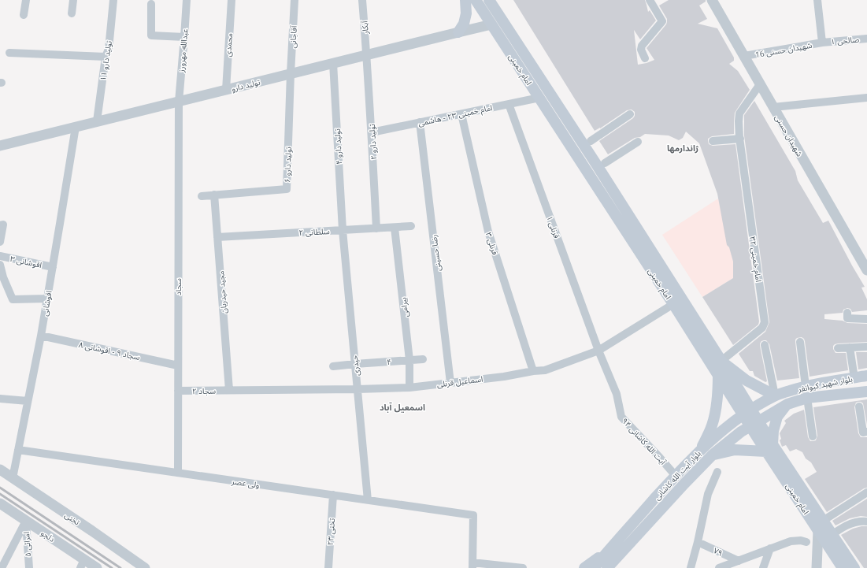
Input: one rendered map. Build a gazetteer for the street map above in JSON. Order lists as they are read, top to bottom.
{
  "streets": {
    "main road": ["امام خمینی", "بلوار شهید کیوانفر", "بلوار آیت الله کاشانی"],
    "street": [
      "آبکار",
      "آقاجانی",
      "صالحی ۱",
      "محمدی",
      "شهیدان حسنی 16",
      "عبدالله مهرورز",
      "تولید دارو ۱۱",
      "تولید دارو",
      "امام خمینی ۲۳ - هاشمی",
      "شهیدان حسنی",
      "تولید دارو ۲",
      "تولید دارو ۴",
      "تولید دارو ۶",
      "قرنلی ۱",
      "۲ سلطانی",
      "قرنلی ۳",
      "رضا حسینی",
      "امام خمینی ۳۲",
      "اقوشانی ۳",
      "سجاد",
      "مجید حیدریان",
      "اقوشانی",
      "بیرامی",
      "سجاد ۹ - اقوشانی ۸",
      "۴",
      "حیدری",
      "اسماعیل قرنلی",
      "سجاد ۲",
      "آیت الله کاشانی ۹۴",
      "ولی عصر",
      "تختی",
      "تختی ۲۳",
      "دلجو",
      "امرائی ۵",
      "۷۹"
    ]
  },
  "crossings": [
    ["آبکار", "تولید دارو"],
    ["آبکار", "تولید دارو ۲"],
    ["آقاجانی", "تولید دارو"],
    ["آقاجانی", "تولید دارو ۶"],
    ["صالحی ۱", "شهیدان حسنی 16"],
    ["محمدی", "تولید دارو"],
    ["شهیدان حسنی 16", "شهیدان حسنی"],
    ["عبدالله مهرورز", "تولید دارو"],
    ["عبدالله مهرورز", "سجاد"],
    ["تولید دارو ۱۱", "تولید دارو"],
    ["امام خمینی", "تولید دارو"],
    ["امام خمینی", "امام خمینی ۲۳ - هاشمی"],
    ["امام خمینی", "امام خمینی ۳۲"],
    ["امام خمینی", "اسماعیل قرنلی"],
    ["امام خمینی", "بلوار شهید کیوانفر"],
    ["امام خمینی", "بلوار آیت الله کاشانی"],
    ["تولید دارو", "تولید دارو ۲"],
    ["تولید دارو", "تولید دارو ۴"],
    ["تولید دارو", "تولید دارو ۶"],
    ["تولید دارو", "سجاد"],
    ["تولید دارو", "اقوشانی"],
    ["امام خمینی ۲۳ - هاشمی", "تولید دارو ۲"],
    ["امام خمینی ۲۳ - هاشمی", "قرنلی ۱"],
    ["امام خمینی ۲۳ - هاشمی", "قرنلی ۳"],
    ["امام خمینی ۲۳ - هاشمی", "رضا حسینی"],
    ["تولید دارو ۲", "۲ سلطانی"],
    ["تولید دارو ۴", "۲ سلطانی"],
    ["تولید دارو ۴", "حیدری"],
    ["تولید دارو ۶", "مجید حیدریان"],
    ["قرنلی ۱", "اسماعیل قرنلی"],
    ["قرنلی ۱", "آیت الله کاشانی ۹۴"],
    ["۲ سلطانی", "مجید حیدریان"],
    ["۲ سلطانی", "بیرامی"],
    ["۲ سلطانی", "حیدری"],
    ["قرنلی ۳", "اسماعیل قرنلی"],
    ["رضا حسینی", "اسماعیل قرنلی"],
    ["اقوشانی ۳", "اقوشانی"],
    ["سجاد", "سجاد ۹ - اقوشانی ۸"],
    ["سجاد", "سجاد ۲"],
    ["سجاد", "ولی عصر"],
    ["مجید حیدریان", "اسماعیل قرنلی"],
    ["مجید حیدریان", "سجاد ۲"],
    ["اقوشانی", "سجاد ۹ - اقوشانی ۸"],
    ["اقوشانی", "ولی عصر"],
    ["اقوشانی", "تختی"],
    ["بیرامی", "۴"],
    ["بیرامی", "اسماعیل قرنلی"],
    ["۴", "حیدری"],
    ["حیدری", "اسماعیل قرنلی"],
    ["حیدری", "ولی عصر"],
    ["اسماعیل قرنلی", "سجاد ۲"],
    ["اسماعیل قرنلی", "آیت الله کاشانی ۹۴"],
    ["بلوار شهید کیوانفر", "بلوار آیت الله کاشانی"],
    ["آیت الله کاشانی ۹۴", "بلوار آیت الله کاشانی"],
    ["ولی عصر", "تختی ۲۳"],
    ["دلجو", "امرائی ۵"]
  ],
  "districts": ["ژاندارمها", "اسمعیل آباد"]
}
